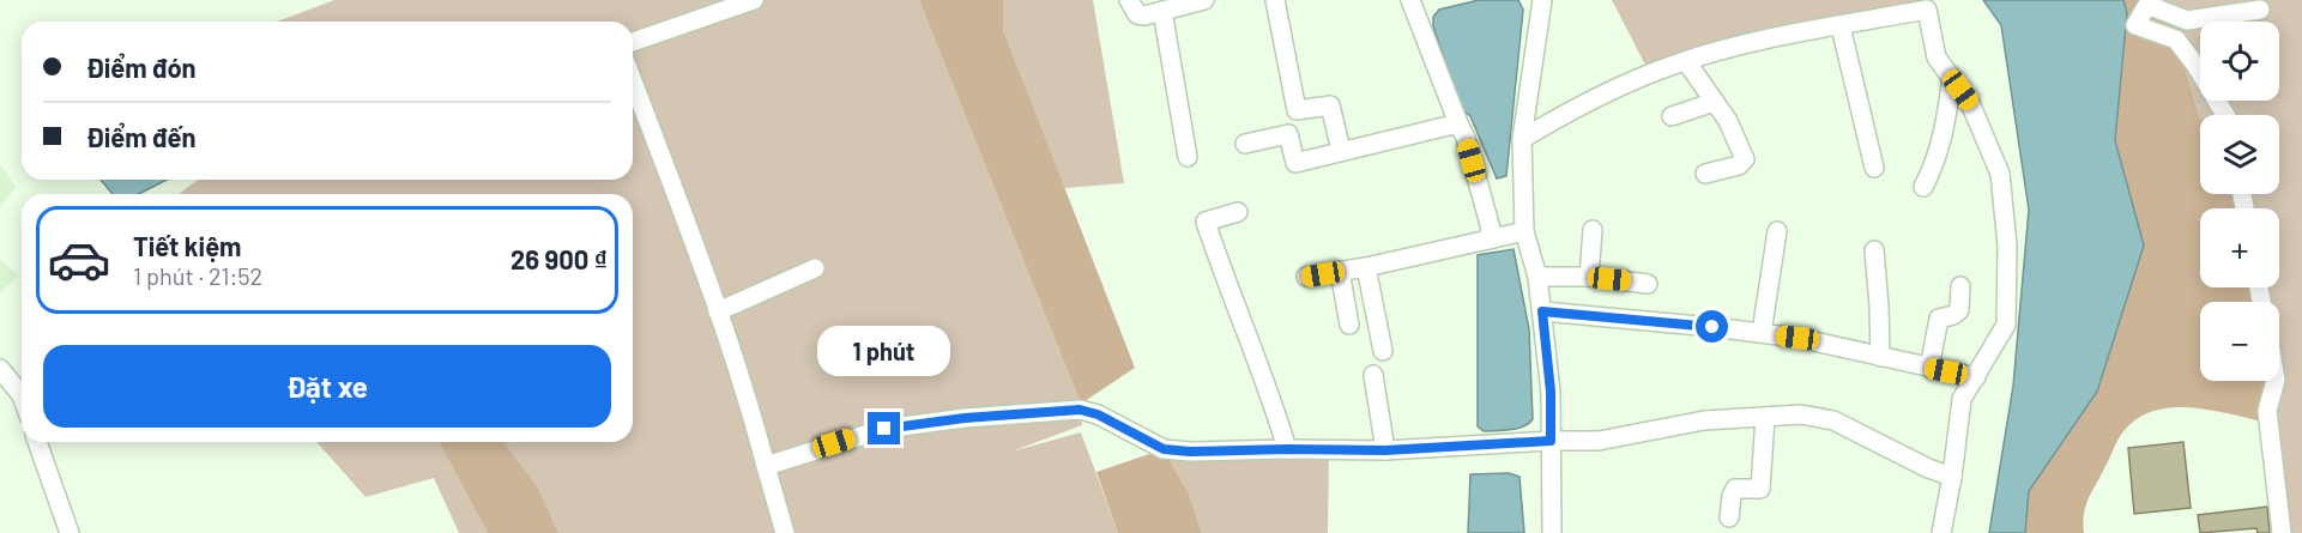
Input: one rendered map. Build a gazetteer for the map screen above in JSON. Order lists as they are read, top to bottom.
{
  "page": {
    "map_buttons": ["+", "−"],
    "banner": ["Điểm đón", "Điểm đến"],
    "list": [
      {
        "name": "Tiết kiệm",
        "note": "1 phút · 21:52",
        "value": "26 900 ₫"
      }
    ],
    "bubble": "1 phút",
    "buttons": "Đặt xe"
  }
}
